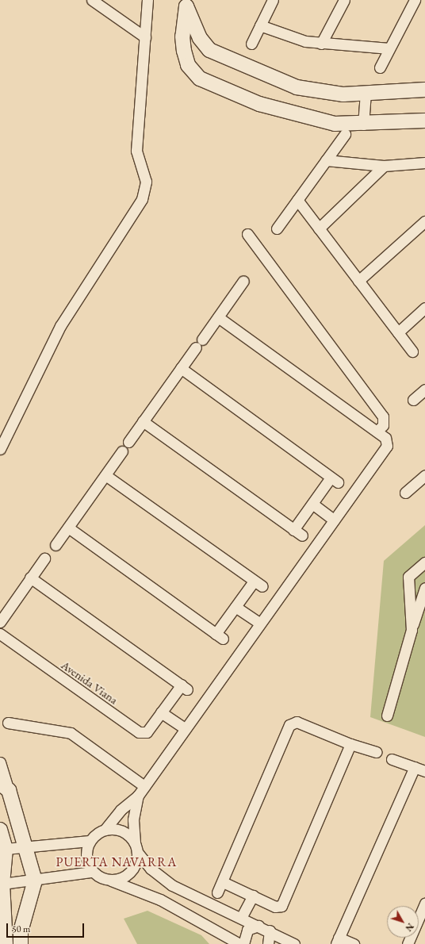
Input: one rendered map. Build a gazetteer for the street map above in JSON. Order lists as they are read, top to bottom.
{
  "streets": {
    "street": ["Avenida Viana"]
  },
  "districts": ["PUERTA NAVARRA"],
  "scale_bar": "50 m",
  "north": "bottom right"
}
